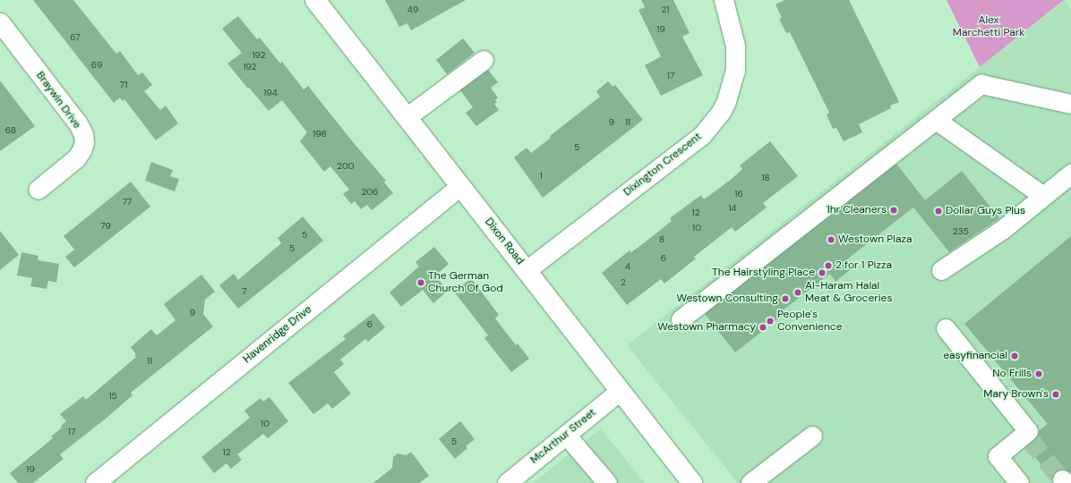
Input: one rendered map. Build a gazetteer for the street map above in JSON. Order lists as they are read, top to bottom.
{
  "streets": {
    "main road": ["Dixon Road"],
    "street": [
      "Braywin Drive",
      "Dixington Crescent",
      "Havenridge Drive",
      "McArthur Street"
    ]
  },
  "crossings": [
    ["Dixington Crescent", "Dixon Road"],
    ["Dixon Road", "Havenridge Drive"],
    ["Dixon Road", "McArthur Street"]
  ],
  "parks": ["Alex Marchetti Park"],
  "places": [
    "1hr Cleaners",
    "Dollar Guys Plus",
    "Westown Plaza",
    "2 for 1 Pizza",
    "The Hairstyling Place",
    "The German Church Of God",
    "Al-Haram Halal Meat & Groceries",
    "Westown Consulting",
    "People's Convenience",
    "Westown Pharmacy",
    "easyfinancial",
    "No Frills",
    "Mary Brown's"
  ],
  "house_numbers": [
    "49",
    "21",
    "19",
    "67",
    "192",
    "69",
    "192",
    "17",
    "71",
    "194",
    "9",
    "11",
    "68",
    "198",
    "5",
    "200",
    "1",
    "18",
    "206",
    "16",
    "77",
    "14",
    "12",
    "79",
    "10",
    "235",
    "5",
    "8",
    "5",
    "6",
    "4",
    "2",
    "7",
    "9",
    "6",
    "11",
    "15",
    "10",
    "17",
    "5",
    "12",
    "19"
  ]
}
